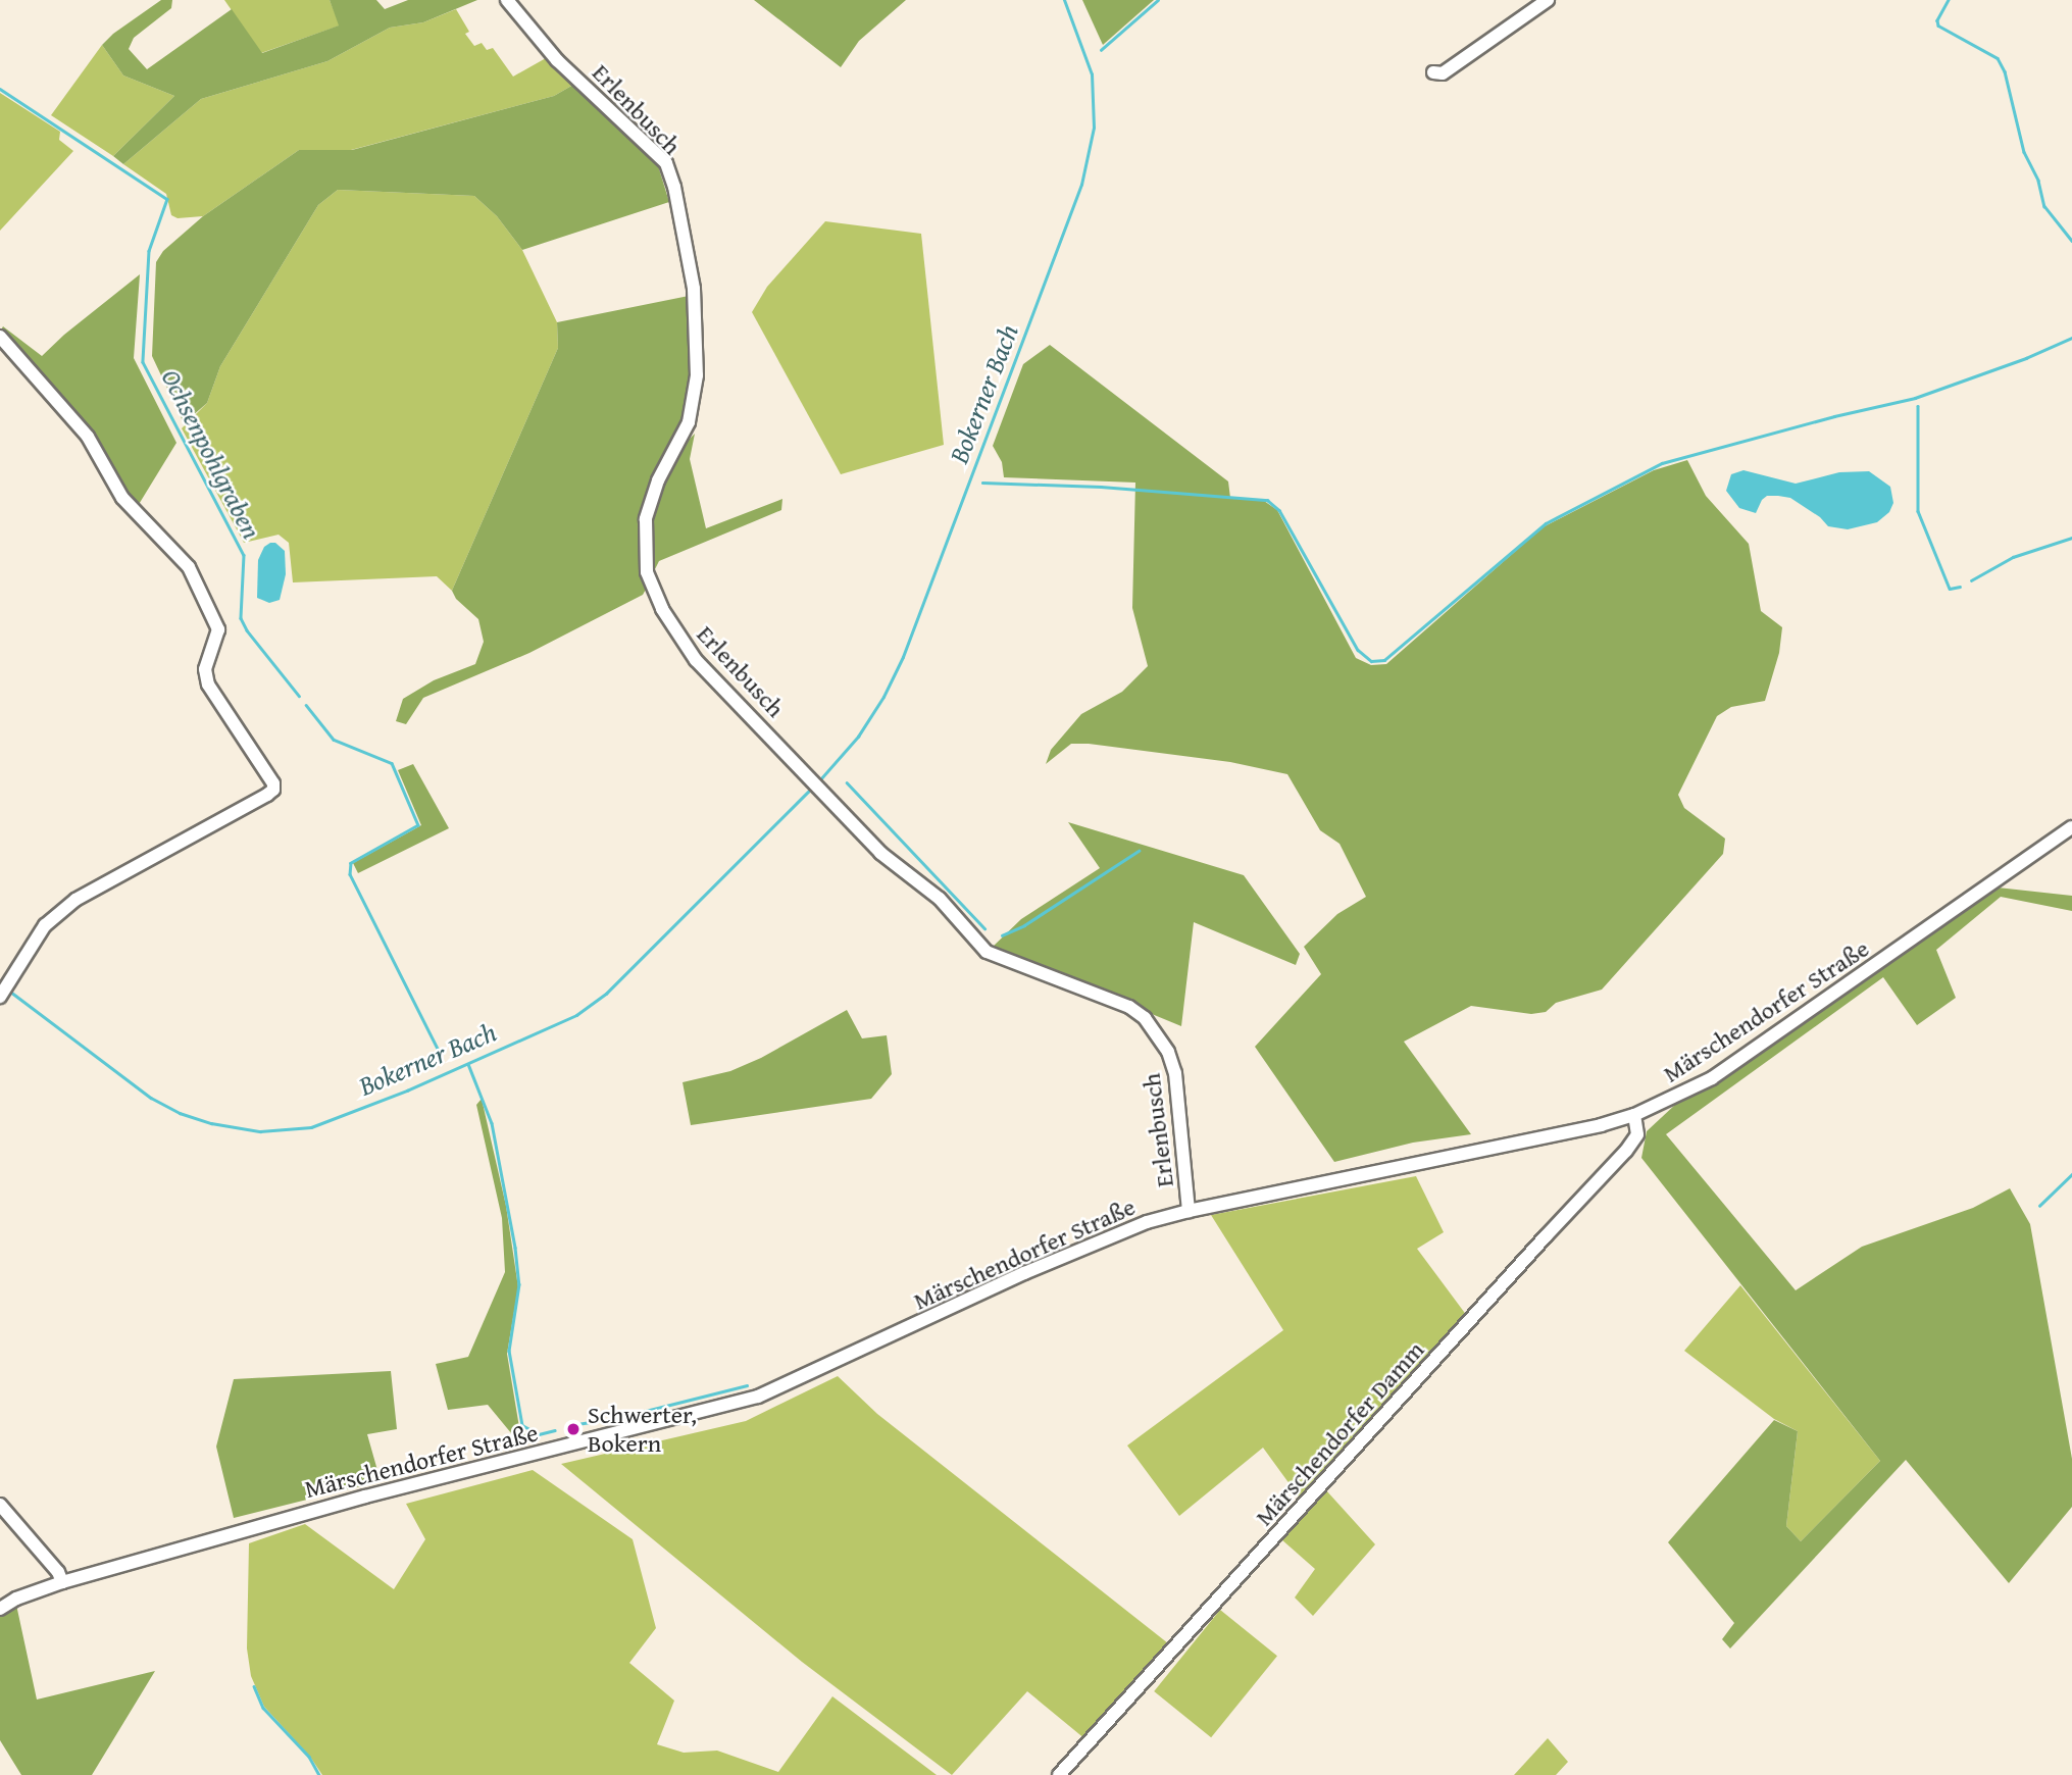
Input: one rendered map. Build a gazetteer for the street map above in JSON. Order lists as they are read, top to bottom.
{
  "streets": {
    "street": ["Erlenbusch", "Märschendorfer Straße", "Märschendorfer Damm"]
  },
  "crossings": [
    ["Erlenbusch", "Märschendorfer Straße"],
    ["Märschendorfer Straße", "Märschendorfer Damm"]
  ],
  "water": ["Bokerner Bach", "Ochsenpohlgraben"],
  "places": ["Schwerter, Bokern"]
}
